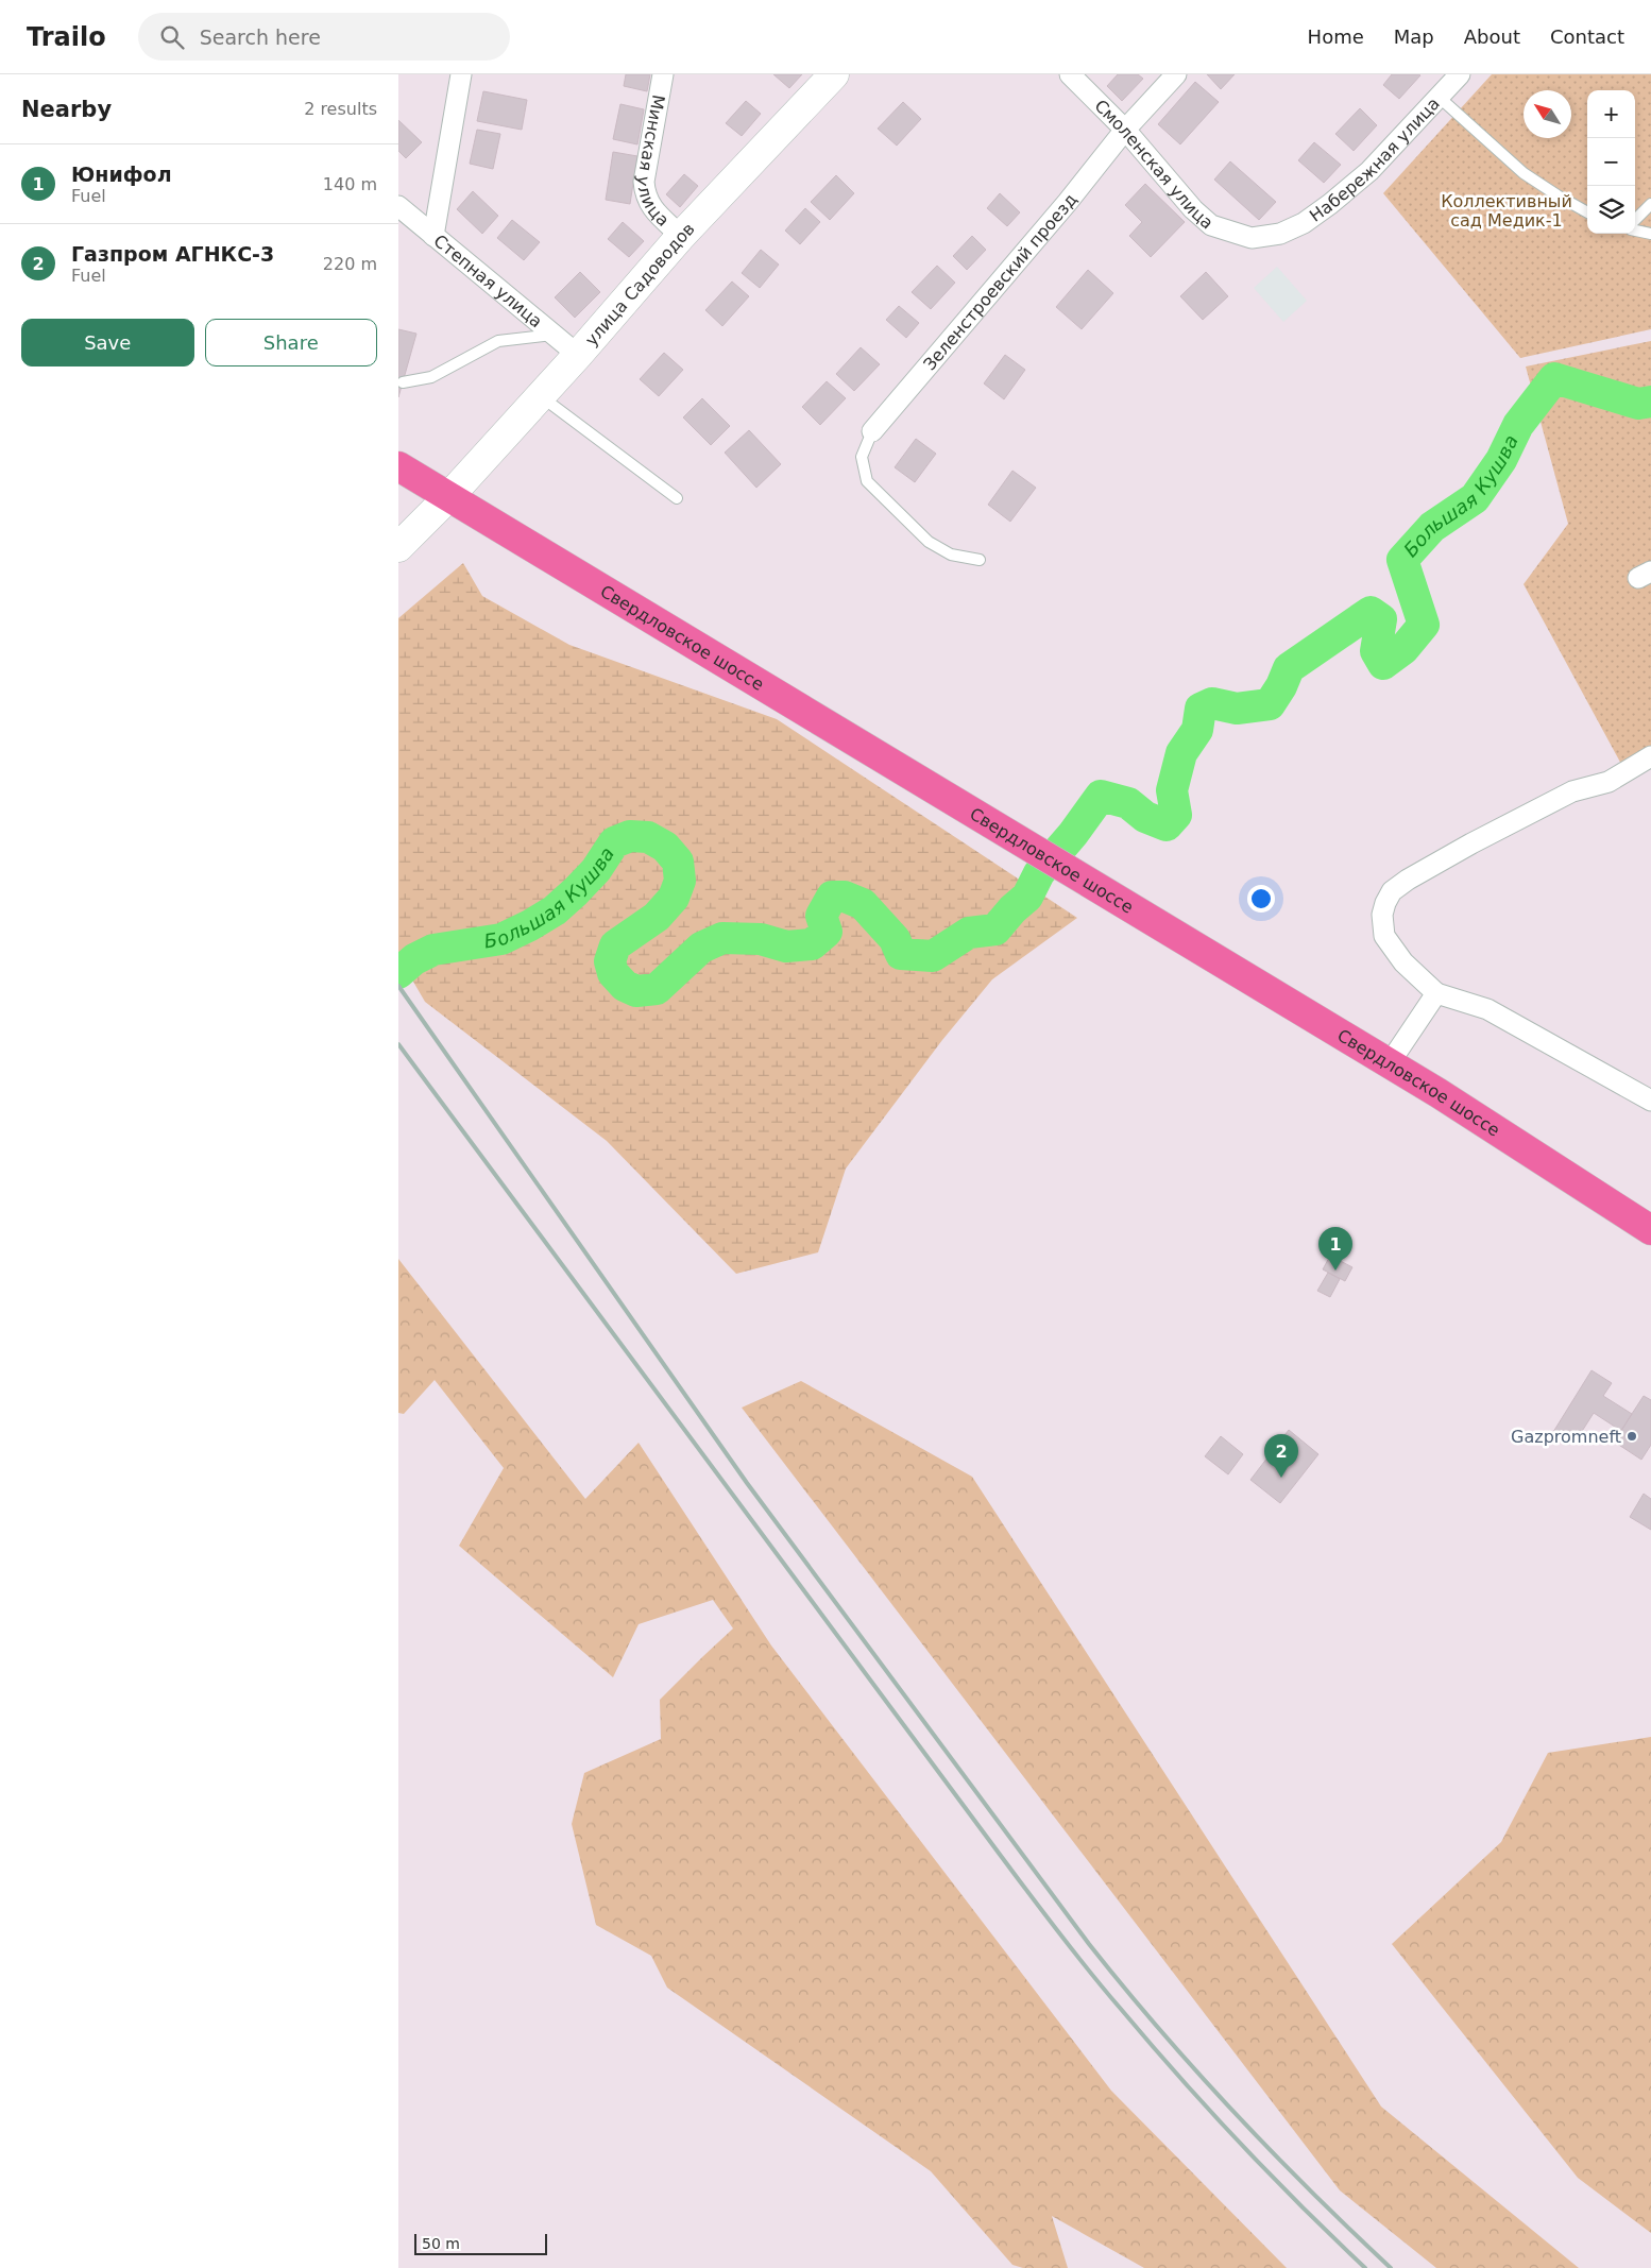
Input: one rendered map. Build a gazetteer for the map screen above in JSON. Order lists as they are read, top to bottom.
{
  "streets": {
    "main road": ["улица Садоводов", "Свердловское шоссе"],
    "street": [
      "Минская улица",
      "Набережная улица",
      "Смоленская улица",
      "Степная улица",
      "Зеленстроевский проезд"
    ]
  },
  "crossings": [
    ["Минская улица", "улица Садоводов"],
    ["Набережная улица", "Смоленская улица"],
    ["Смоленская улица", "Зеленстроевский проезд"],
    ["Степная улица", "улица Садоводов"],
    ["улица Садоводов", "Свердловское шоссе"]
  ],
  "water": ["Большая Кушва"],
  "parks": ["Коллективный сад Медик-1"],
  "places": ["Gazpromneft"],
  "scale_bar": "50 m",
  "north": "top left",
  "page": {
    "header": "Trailo",
    "search": "Search here",
    "nav": [
      "Home",
      "Map",
      "About",
      "Contact"
    ],
    "heading": ["Nearby", "2 results"],
    "map_buttons": ["+", "−"],
    "list": [
      {
        "mark": "1",
        "name": "Юнифол",
        "note": "Fuel",
        "value": "140 m"
      },
      {
        "mark": "2",
        "name": "Газпром АГНКС-3",
        "note": "Fuel",
        "value": "220 m"
      }
    ],
    "buttons": ["Save", "Share"],
    "pins": ["1", "2"],
    "scale": "50 m"
  }
}
